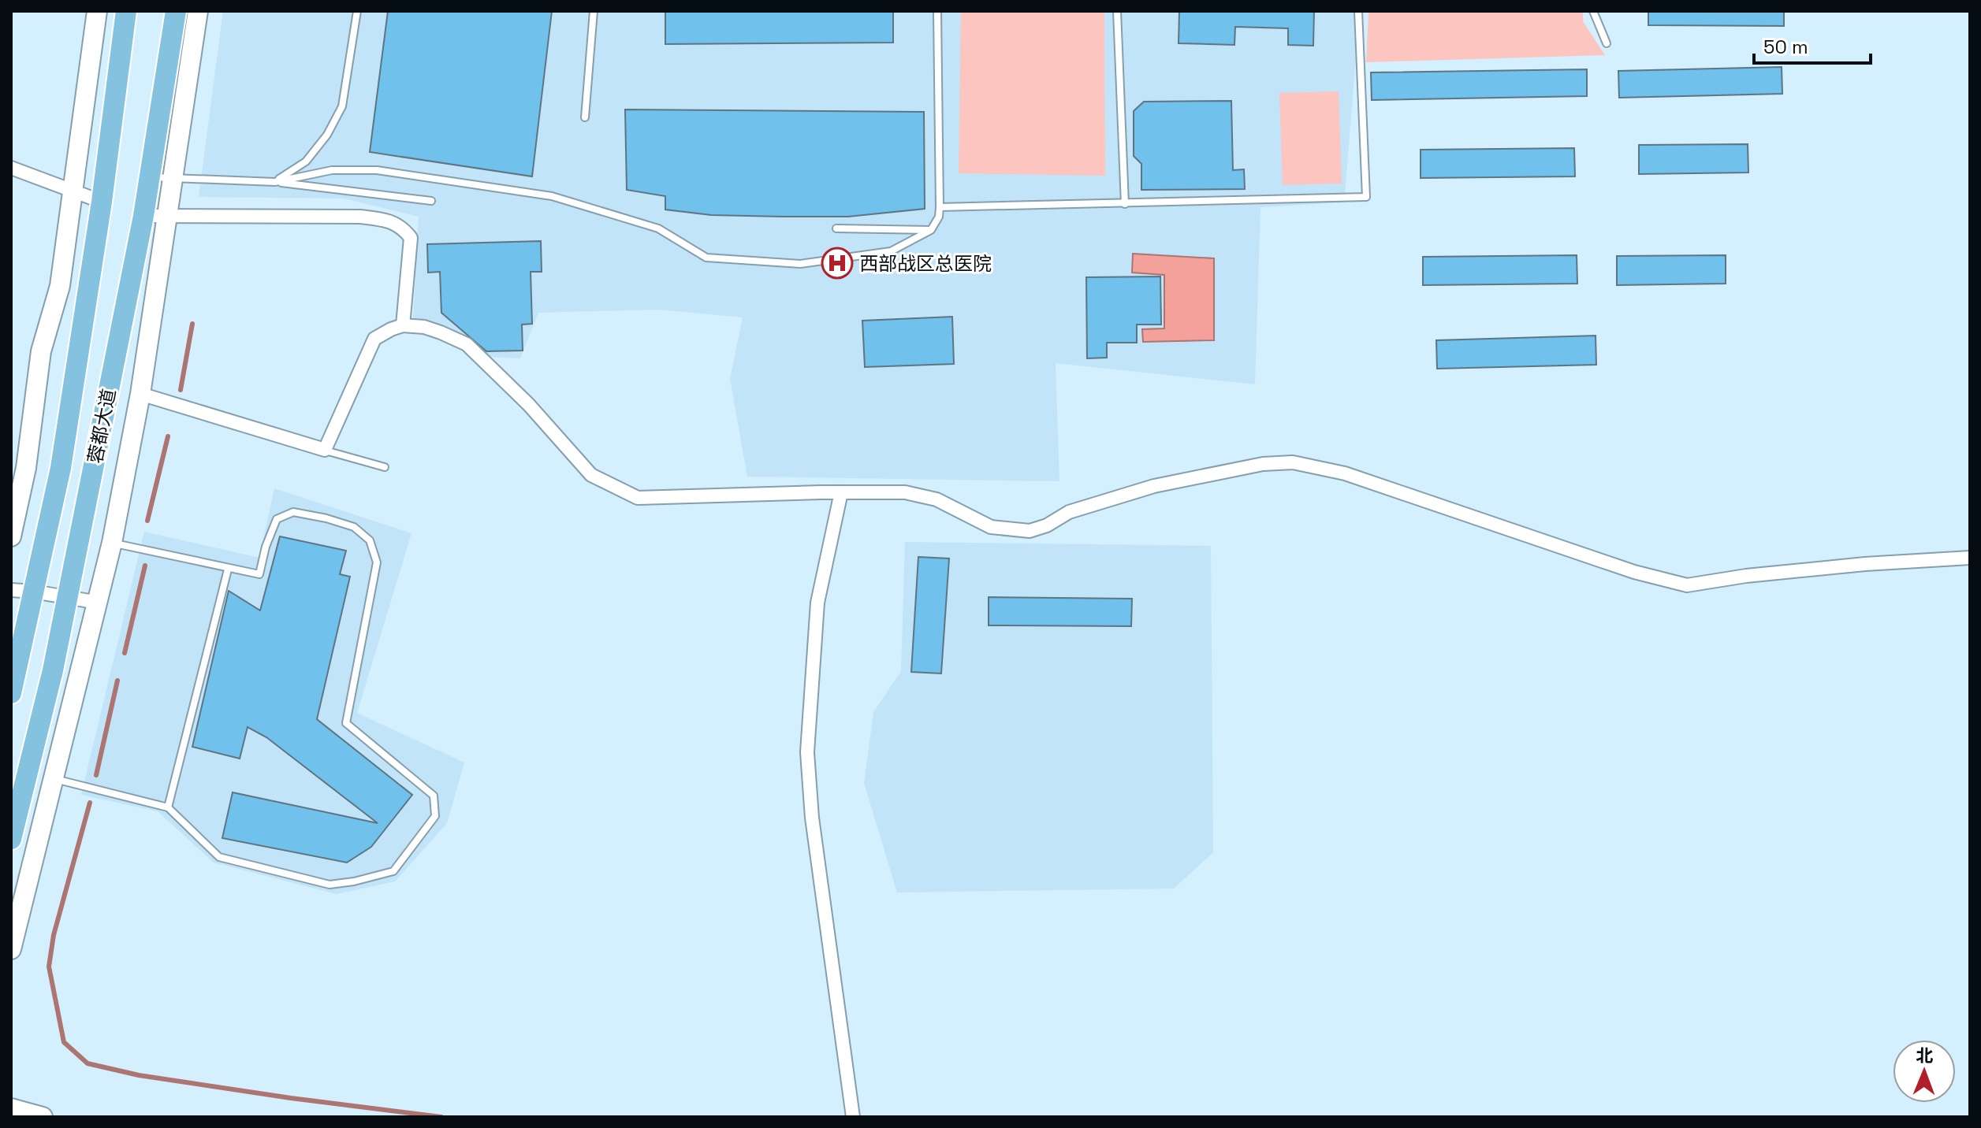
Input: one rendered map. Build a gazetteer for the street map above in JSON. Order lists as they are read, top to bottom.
{
  "streets": {
    "main road": ["蓉都大道"]
  },
  "places": {
    "hospital": ["西部战区总医院"]
  },
  "scale_bar": "50 m",
  "north": "top"
}
